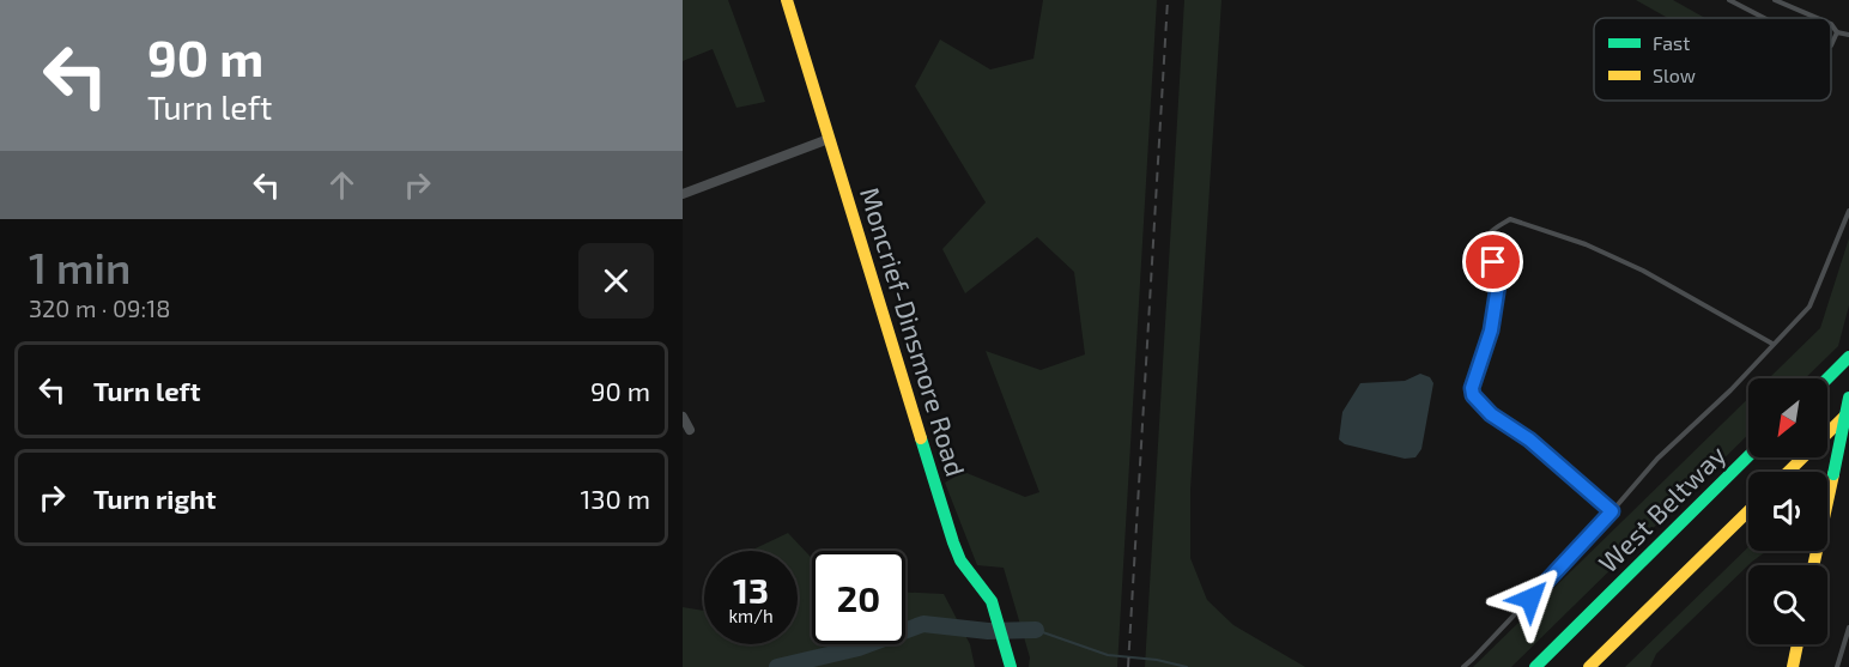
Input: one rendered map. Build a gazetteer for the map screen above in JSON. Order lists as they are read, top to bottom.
{
  "streets": {
    "main road": ["Moncrief-Dinsmore Road", "West Beltway"]
  },
  "legend": ["Fast", "Slow"],
  "north": "bottom left",
  "page": {
    "turn": ["90 m", "Turn left"],
    "heading": ["1 min", "320 m · 09:18"],
    "list": [
      {
        "name": "Turn left",
        "value": "90 m"
      },
      {
        "name": "Turn right",
        "value": "130 m"
      }
    ],
    "speed": "13 km/h",
    "limit": "20"
  }
}
